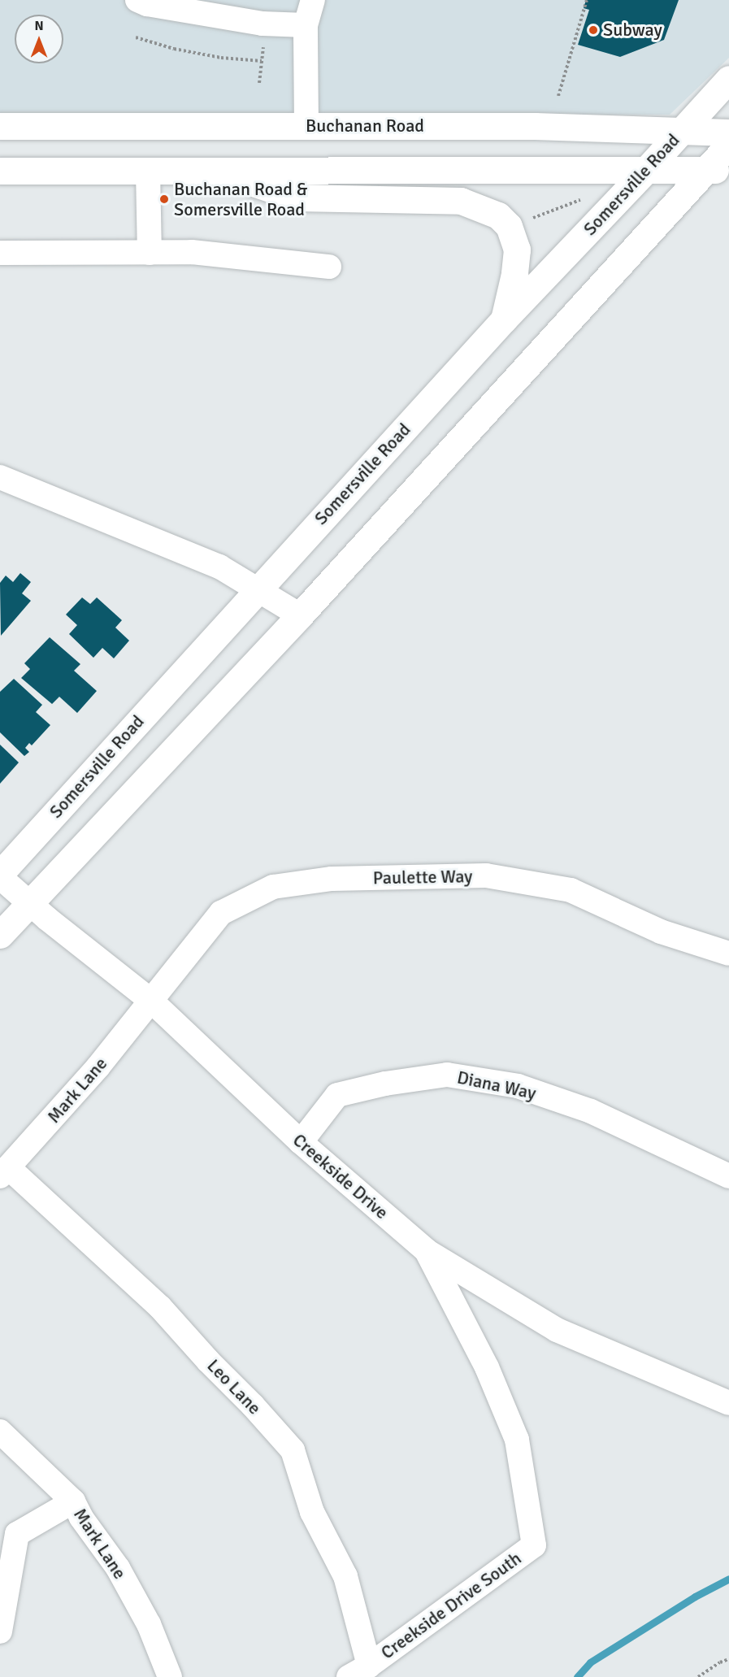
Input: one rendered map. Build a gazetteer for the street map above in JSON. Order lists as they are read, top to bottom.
{
  "streets": {
    "main road": ["Buchanan Road", "Somersville Road"],
    "street": [
      "Paulette Way",
      "Diana Way",
      "Mark Lane",
      "Creekside Drive",
      "Leo Lane",
      "Creekside Drive South"
    ]
  },
  "crossings": [
    ["Buchanan Road", "Somersville Road"],
    ["Somersville Road", "Creekside Drive"],
    ["Paulette Way", "Mark Lane"],
    ["Paulette Way", "Creekside Drive"],
    ["Diana Way", "Creekside Drive"],
    ["Mark Lane", "Creekside Drive"],
    ["Mark Lane", "Leo Lane"],
    ["Creekside Drive", "Creekside Drive South"],
    ["Leo Lane", "Creekside Drive South"]
  ],
  "places": ["Subway", "Buchanan Road & Somersville Road"],
  "north": "top"
}
